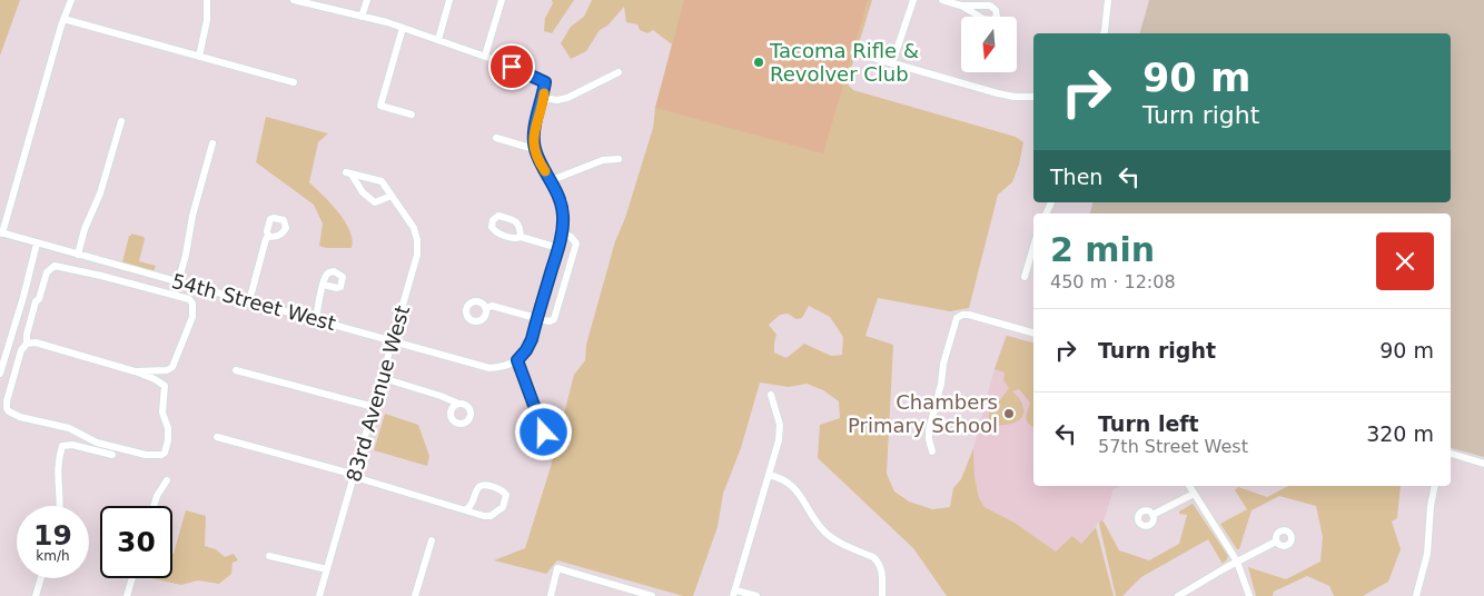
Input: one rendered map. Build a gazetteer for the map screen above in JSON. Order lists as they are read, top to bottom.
{
  "streets": {
    "street": ["54th Street West", "83rd Avenue West"]
  },
  "crossings": [
    ["54th Street West", "83rd Avenue West"]
  ],
  "places": ["Tacoma Rifle & Revolver Club", "Chambers Primary School"],
  "north": "bottom",
  "page": {
    "turn": ["90 m", "Turn right"],
    "then": "Then",
    "heading": ["2 min", "450 m · 12:08"],
    "list": [
      {
        "name": "Turn right",
        "value": "90 m"
      },
      {
        "name": "Turn left",
        "note": "57th Street West",
        "value": "320 m"
      }
    ],
    "speed": "19 km/h",
    "limit": "30"
  }
}
